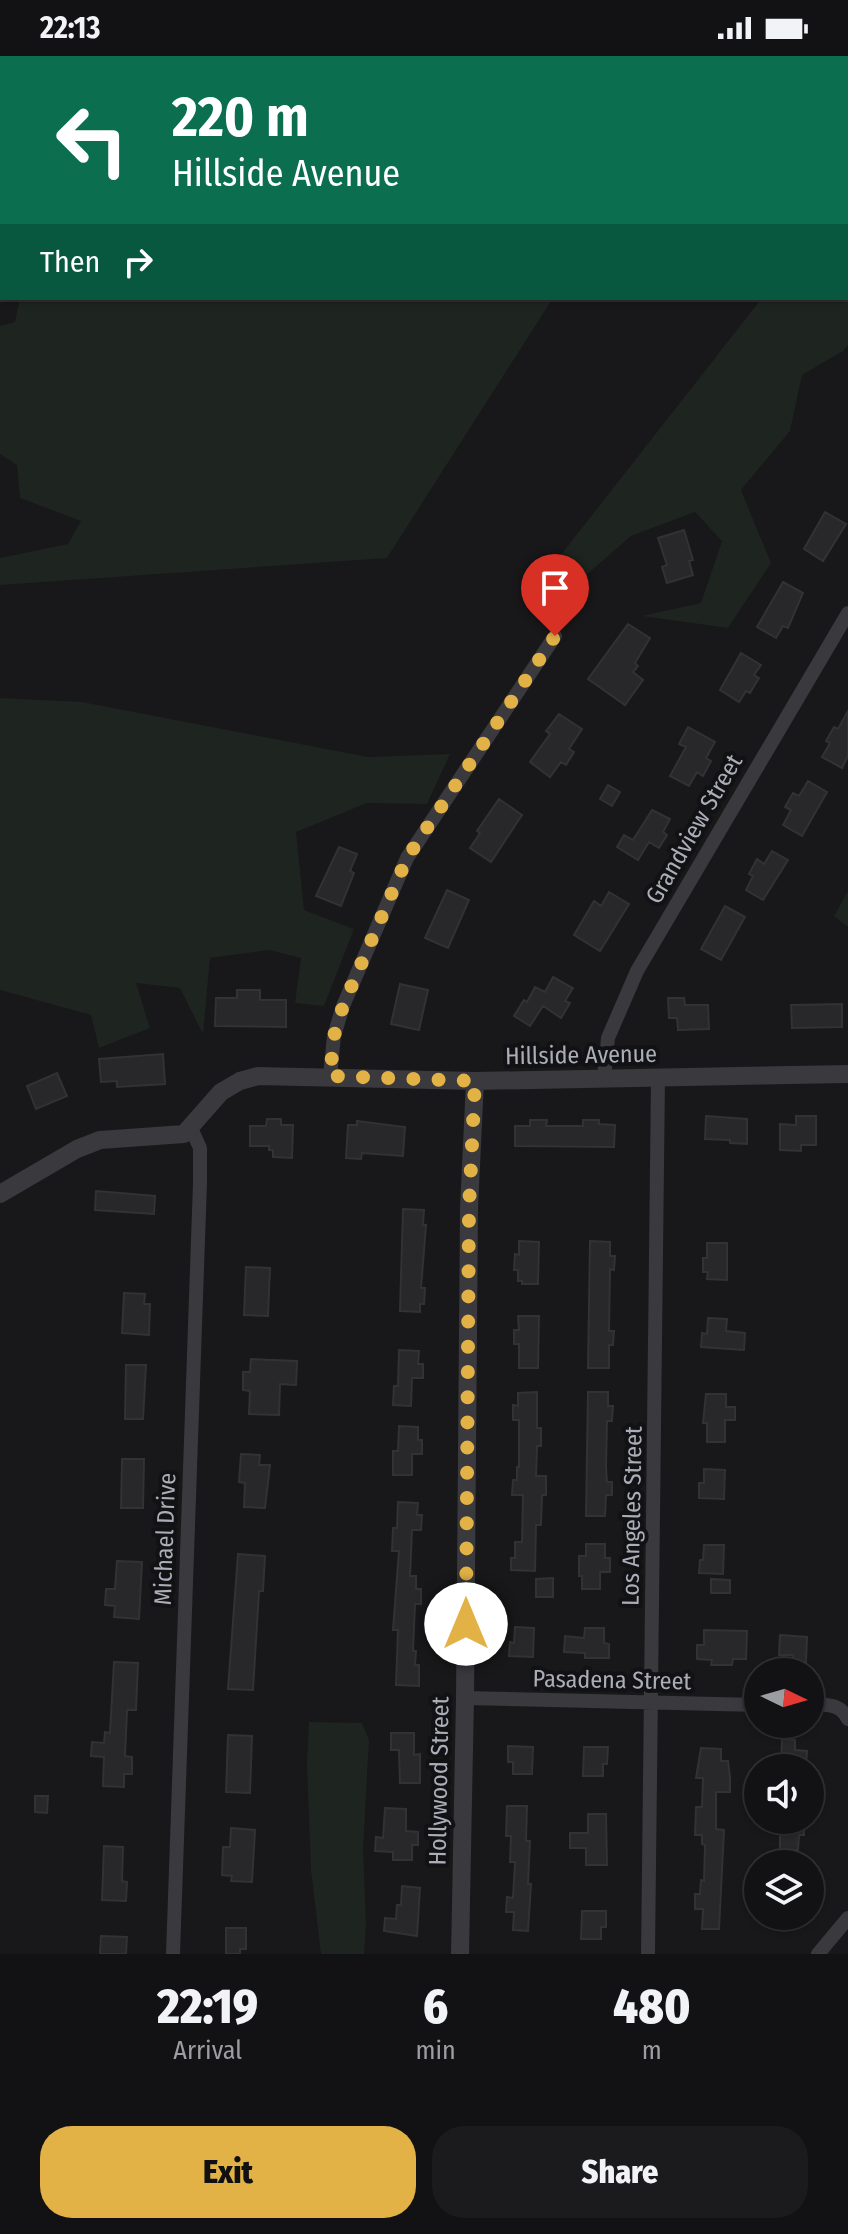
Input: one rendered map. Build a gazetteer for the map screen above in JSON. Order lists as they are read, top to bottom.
{
  "streets": {
    "street": [
      "Grandview Street",
      "Hillside Avenue",
      "Los Angeles Street",
      "Michael Drive",
      "Pasadena Street",
      "Hollywood Street"
    ]
  },
  "crossings": [
    ["Grandview Street", "Hillside Avenue"],
    ["Hillside Avenue", "Los Angeles Street"],
    ["Hillside Avenue", "Michael Drive"],
    ["Hillside Avenue", "Hollywood Street"],
    ["Los Angeles Street", "Pasadena Street"],
    ["Pasadena Street", "Hollywood Street"]
  ],
  "north": "right",
  "page": {
    "status": "22:13",
    "turn": ["220 m", "Hillside Avenue"],
    "then": "Then",
    "eta": [
      "22:19",
      "Arrival",
      "6",
      "min",
      "480",
      "m"
    ],
    "buttons": ["Exit", "Share"]
  }
}
